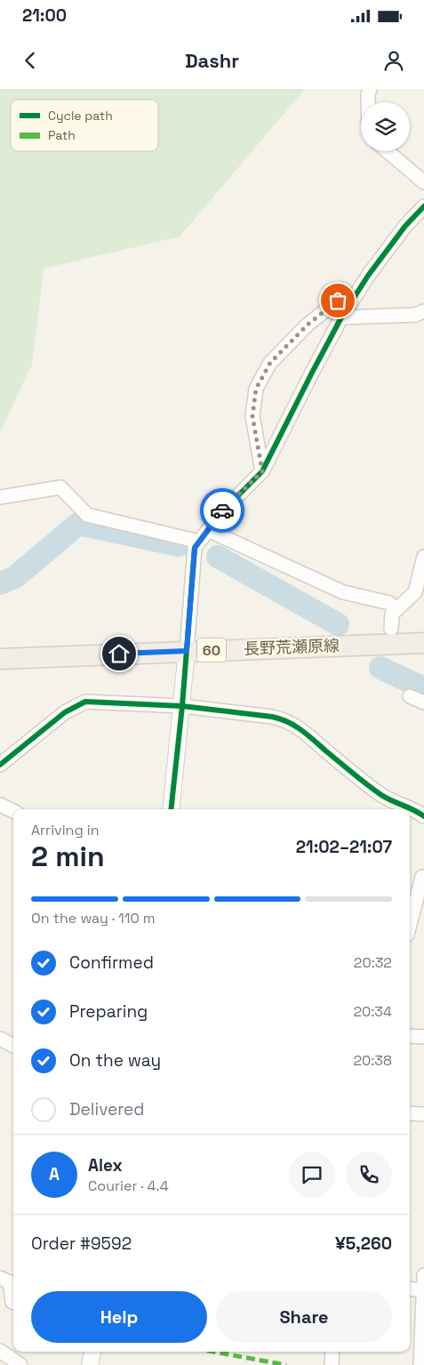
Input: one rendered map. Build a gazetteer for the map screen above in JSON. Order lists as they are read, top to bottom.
{
  "streets": {
    "main road": ["長野荒瀬原線", "60"]
  },
  "legend": ["Cycle path", "Path"],
  "page": {
    "status": "21:00",
    "header": "Dashr",
    "heading": ["2 min", "Arriving in", "21:02–21:07"],
    "panel": [
      "Alex",
      "Courier · 4.4",
      "Order #9592",
      "¥5,260"
    ],
    "bar": "On the way · 110 m",
    "list": [
      ["Confirmed", "20:32"],
      ["Preparing", "20:34"],
      ["On the way", "20:38"],
      "Delivered"
    ],
    "round": "A",
    "buttons": ["Help", "Share"]
  }
}
